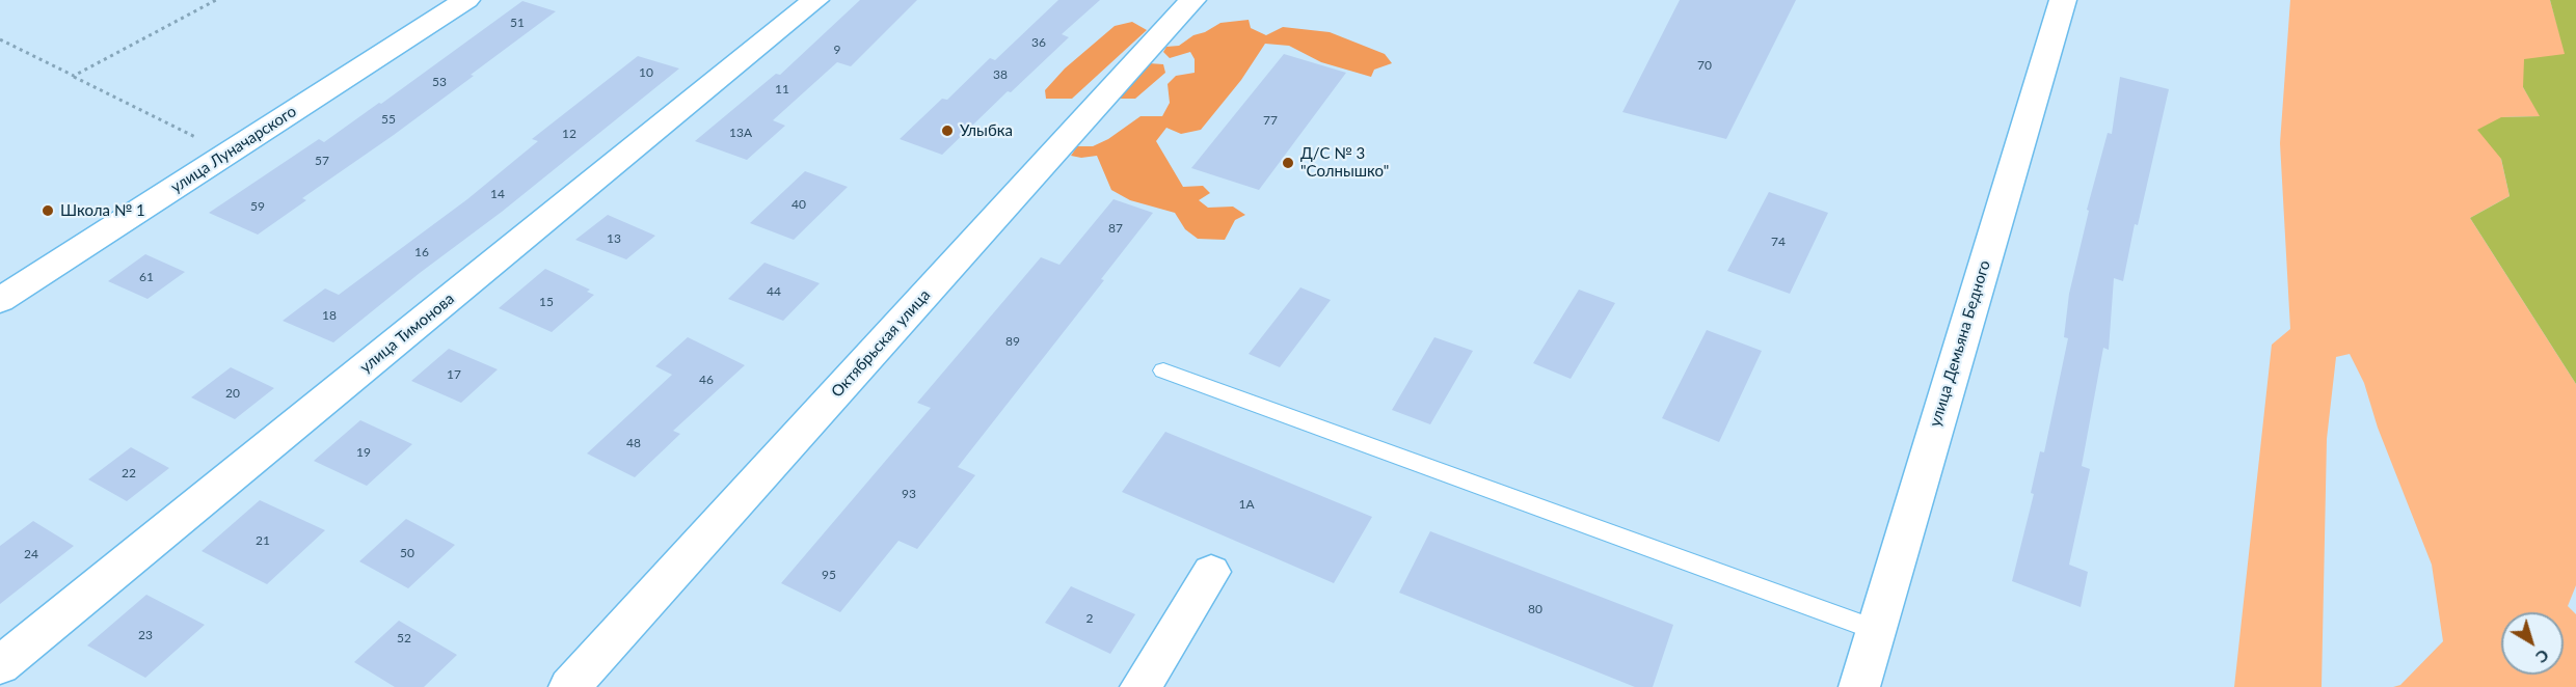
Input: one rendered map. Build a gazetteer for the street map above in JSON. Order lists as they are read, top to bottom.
{
  "streets": {
    "street": [
      "улица Луначарского",
      "улица Тимонова",
      "Октябрьская улица",
      "улица Демьяна Бедного"
    ]
  },
  "places": ["Улыбка", "Д/С № 3 \"Солнышко\"", "Школа № 1"],
  "house_numbers": [
    "51",
    "36",
    "9",
    "70",
    "10",
    "38",
    "53",
    "11",
    "55",
    "77",
    "13А",
    "12",
    "57",
    "14",
    "40",
    "59",
    "87",
    "13",
    "74",
    "16",
    "61",
    "44",
    "15",
    "18",
    "89",
    "17",
    "46",
    "20",
    "48",
    "19",
    "22",
    "93",
    "1А",
    "21",
    "50",
    "24",
    "95",
    "80",
    "2",
    "23",
    "52"
  ],
  "north": "bottom right"
}
